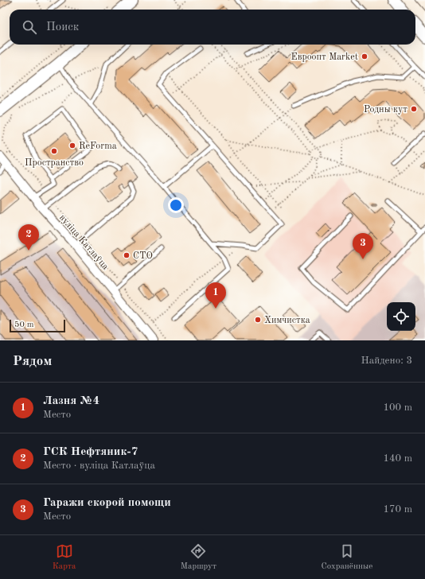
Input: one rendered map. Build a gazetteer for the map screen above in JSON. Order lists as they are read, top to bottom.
{
  "streets": {
    "street": ["вуліца Катлаўца"]
  },
  "places": [
    "Евроопт Market",
    "Родны кут",
    "ReForma",
    "Пространство",
    "СТО",
    "Химчистка"
  ],
  "scale_bar": "50 m",
  "page": {
    "search": "Поиск",
    "pins": ["2", "3", "1"],
    "scale": "50 m",
    "heading": ["Рядом", "Найдено: 3"],
    "list": [
      {
        "mark": "1",
        "name": "Лазня №4",
        "note": "Место",
        "value": "100 m"
      },
      {
        "mark": "2",
        "name": "ГСК Нефтяник-7",
        "note": "Место · вуліца Катлаўца",
        "value": "140 m"
      },
      {
        "mark": "3",
        "name": "Гаражи скорой помощи",
        "note": "Место",
        "value": "170 m"
      }
    ],
    "nav": ["Карта", "Маршрут", "Сохранённые"]
  }
}
